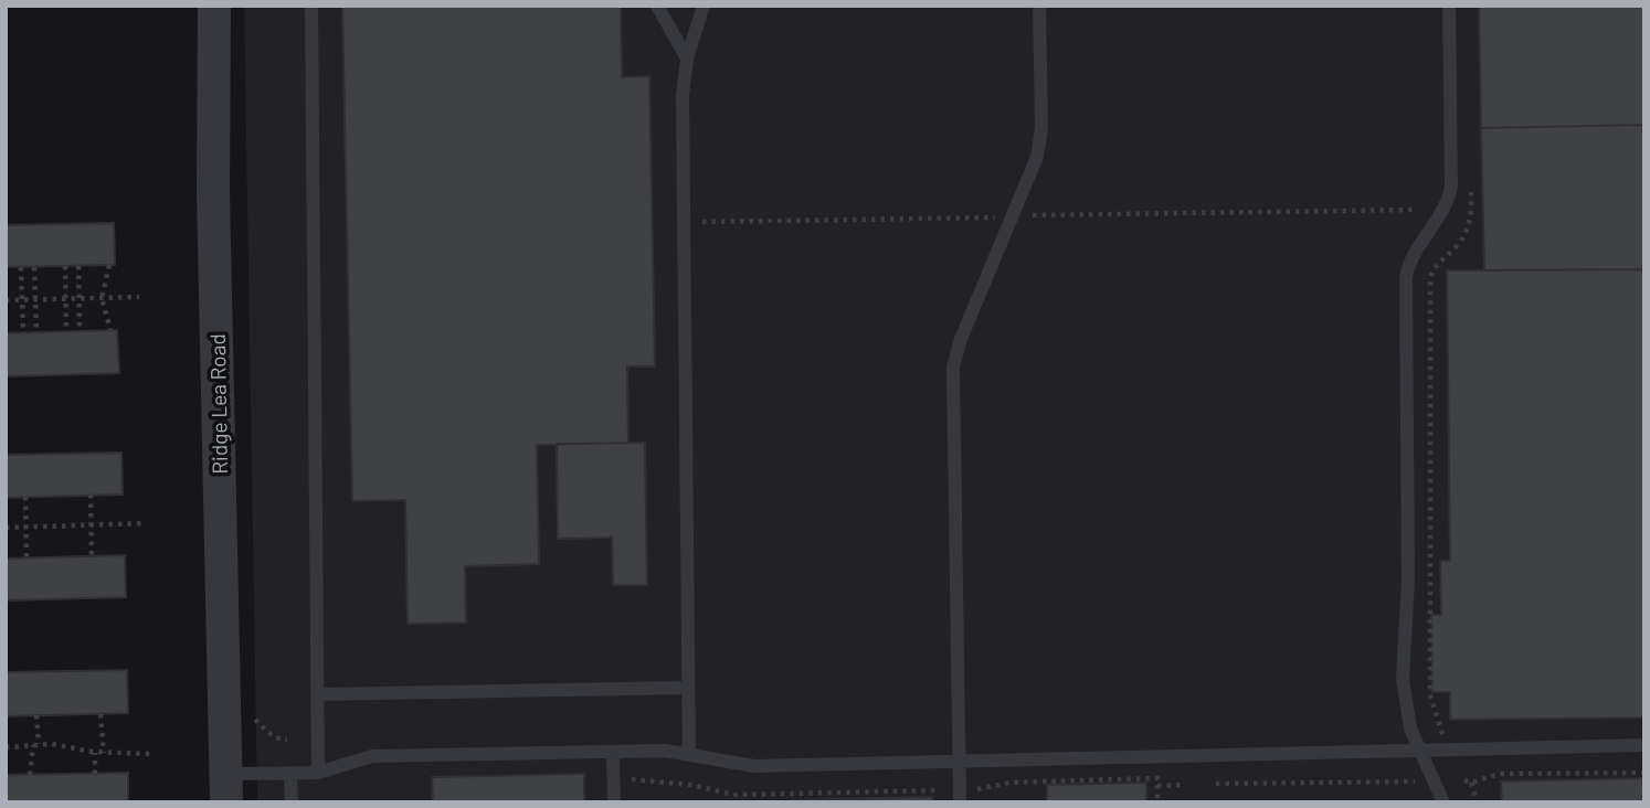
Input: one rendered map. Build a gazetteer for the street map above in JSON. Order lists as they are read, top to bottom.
{
  "streets": {
    "street": ["Ridge Lea Road"]
  }
}
